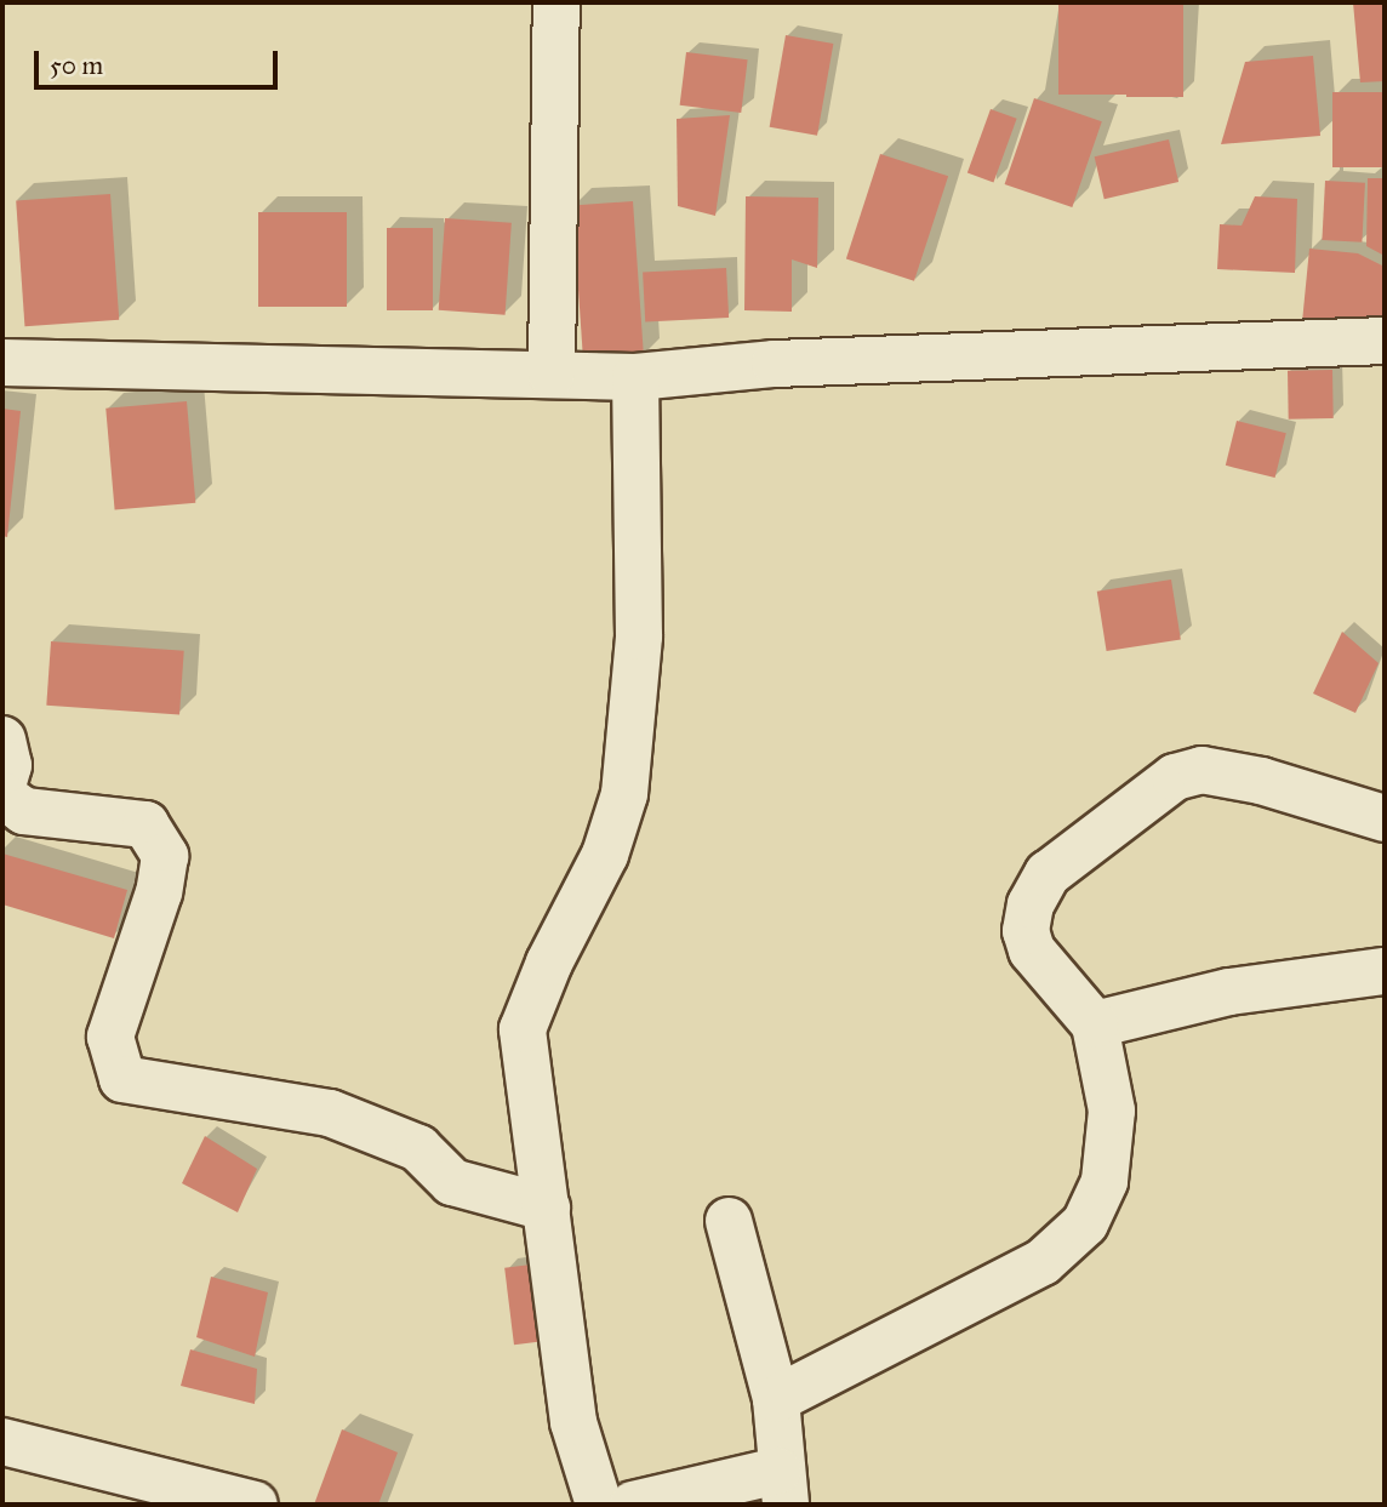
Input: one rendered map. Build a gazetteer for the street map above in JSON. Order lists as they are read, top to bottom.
{
  "scale_bar": "50 m"
}
